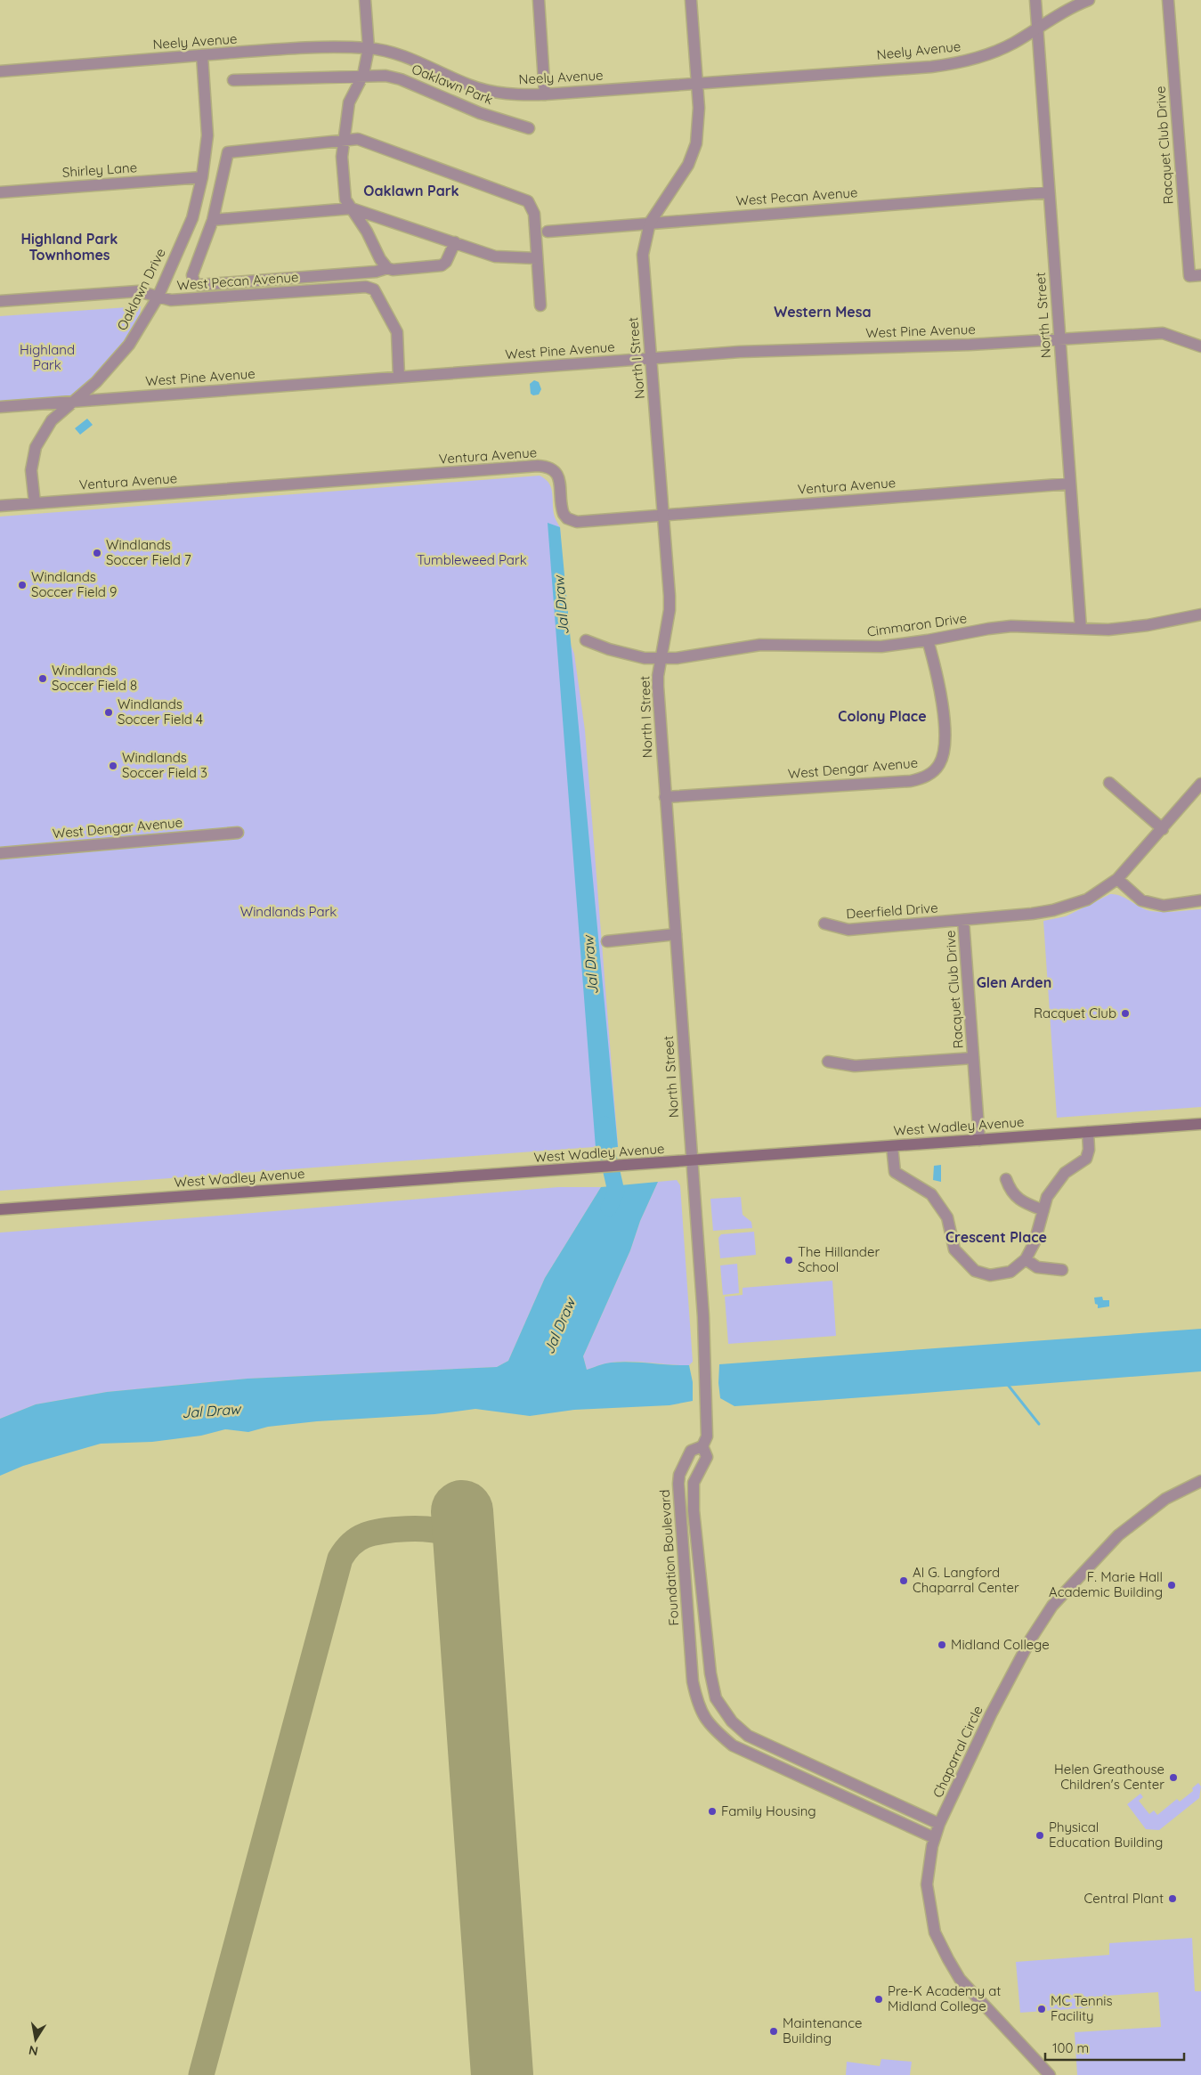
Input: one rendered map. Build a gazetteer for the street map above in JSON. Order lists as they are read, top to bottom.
{
  "streets": {
    "main road": ["West Wadley Avenue"],
    "street": [
      "Neely Avenue",
      "Oaklawn Park",
      "Racquet Club Drive",
      "Shirley Lane",
      "West Pecan Avenue",
      "Oaklawn Drive",
      "North L Street",
      "West Pine Avenue",
      "North I Street",
      "Ventura Avenue",
      "Cimmaron Drive",
      "West Dengar Avenue",
      "Deerfield Drive",
      "Foundation Boulevard",
      "Chaparral Circle"
    ]
  },
  "crossings": [
    ["Neely Avenue", "Oaklawn Drive"],
    ["Neely Avenue", "North L Street"],
    ["Neely Avenue", "North I Street"],
    ["Racquet Club Drive", "Deerfield Drive"],
    ["Racquet Club Drive", "West Wadley Avenue"],
    ["Shirley Lane", "Oaklawn Drive"],
    ["West Pecan Avenue", "Oaklawn Drive"],
    ["West Pecan Avenue", "North L Street"],
    ["West Pecan Avenue", "West Pine Avenue"],
    ["West Pecan Avenue", "North I Street"],
    ["Oaklawn Drive", "West Pine Avenue"],
    ["Oaklawn Drive", "Ventura Avenue"],
    ["North L Street", "West Pine Avenue"],
    ["North L Street", "Ventura Avenue"],
    ["North L Street", "Cimmaron Drive"],
    ["West Pine Avenue", "North I Street"],
    ["North I Street", "Ventura Avenue"],
    ["North I Street", "Cimmaron Drive"],
    ["North I Street", "West Dengar Avenue"],
    ["North I Street", "West Wadley Avenue"],
    ["North I Street", "Foundation Boulevard"],
    ["Cimmaron Drive", "West Dengar Avenue"],
    ["Foundation Boulevard", "Chaparral Circle"]
  ],
  "districts": [
    "Oaklawn Park",
    "Highland Park Townhomes",
    "Western Mesa",
    "Colony Place",
    "Glen Arden",
    "Crescent Place"
  ],
  "water": ["Jal Draw"],
  "parks": ["Highland Park", "Tumbleweed Park", "Windlands Park"],
  "places": [
    "Windlands Soccer Field 7",
    "Windlands Soccer Field 9",
    "Windlands Soccer Field 8",
    "Windlands Soccer Field 4",
    "Windlands Soccer Field 3",
    "Racquet Club",
    "The Hillander School",
    "Al G. Langford Chaparral Center",
    "F. Marie Hall Academic Building",
    "Midland College",
    "Helen Greathouse Children's Center",
    "Family Housing",
    "Physical Education Building",
    "Central Plant",
    "Pre-K Academy at Midland College",
    "MC Tennis Facility",
    "Maintenance Building"
  ],
  "scale_bar": "100 m",
  "north": "bottom"
}
